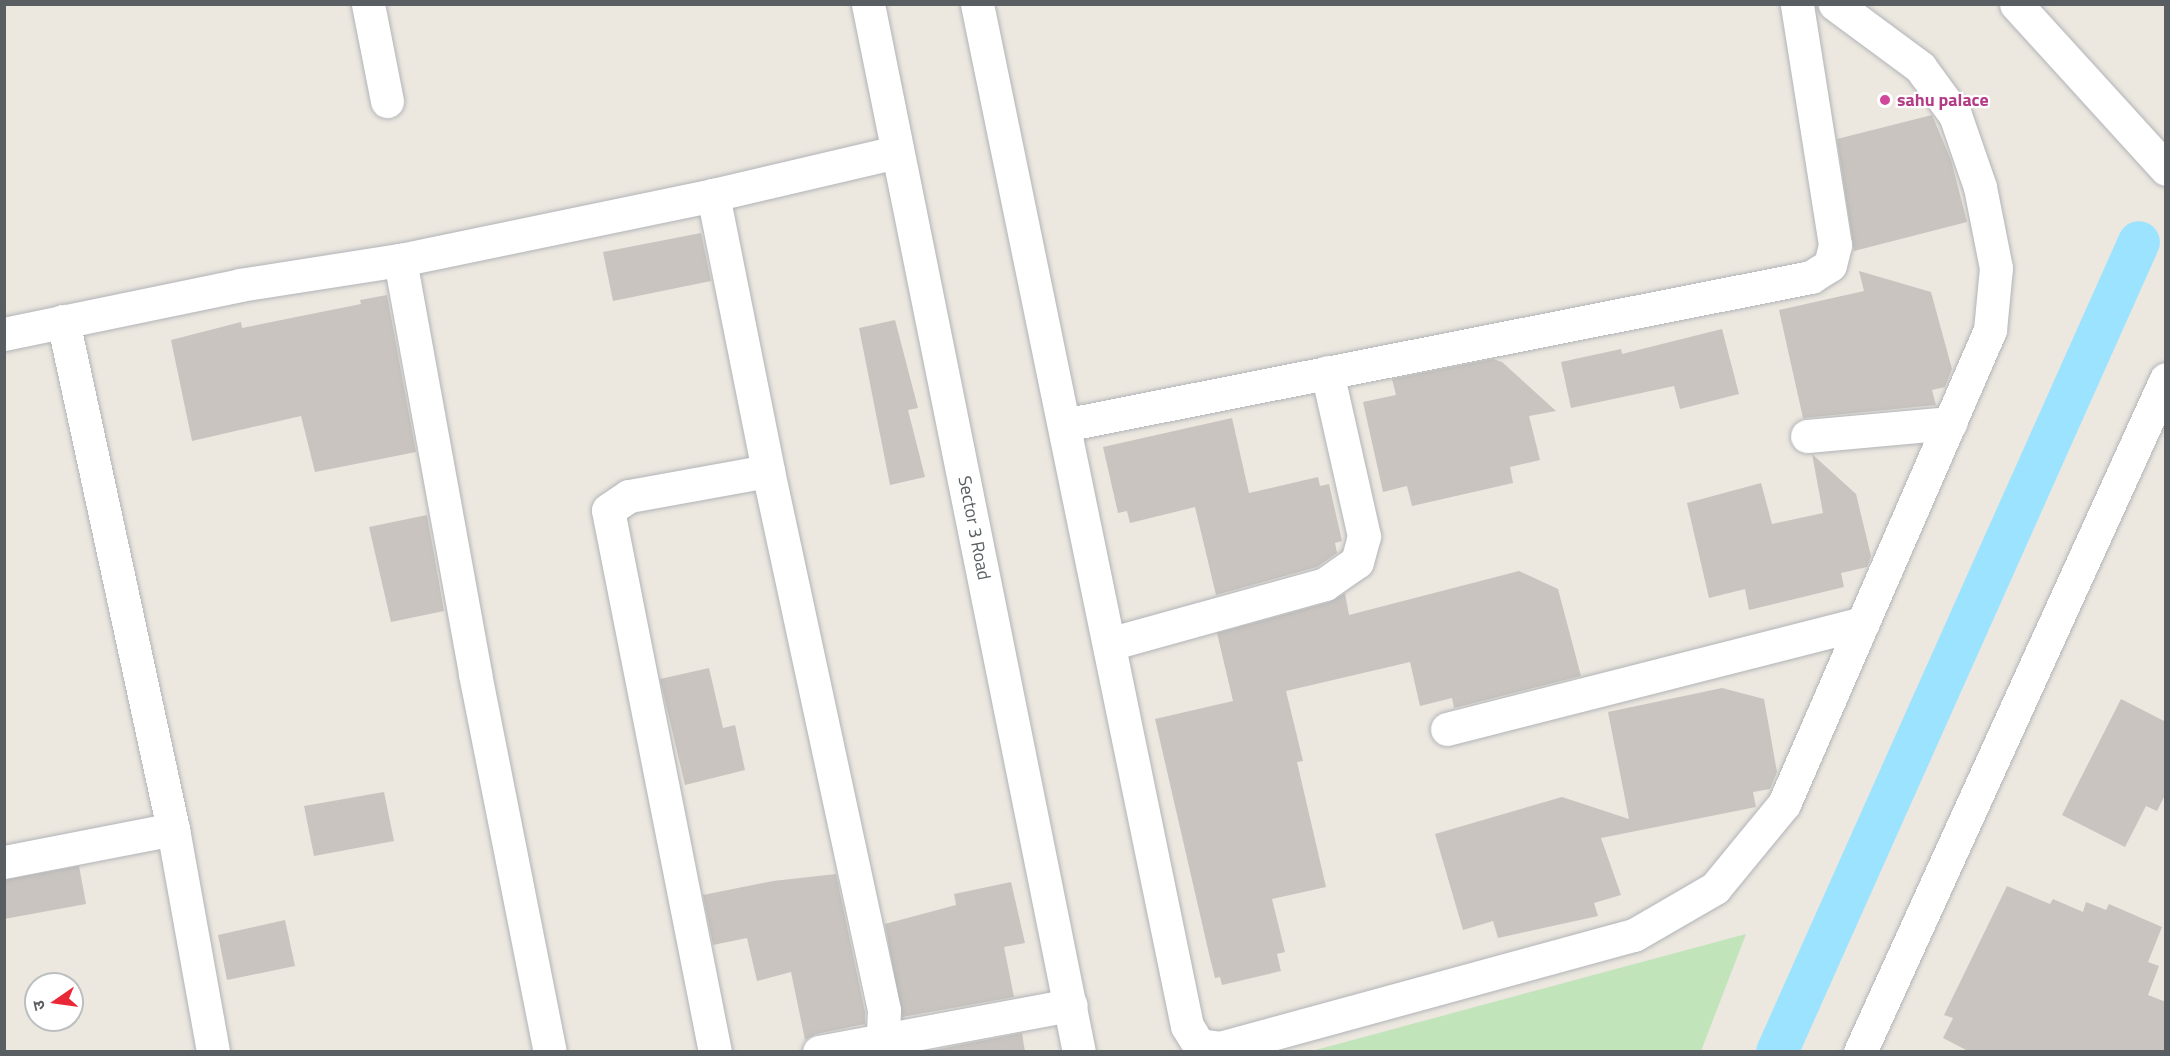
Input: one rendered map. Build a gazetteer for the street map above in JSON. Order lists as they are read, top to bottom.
{
  "streets": {
    "street": ["Sector 3 Road"]
  },
  "places": ["sahu palace"],
  "north": "left"
}
